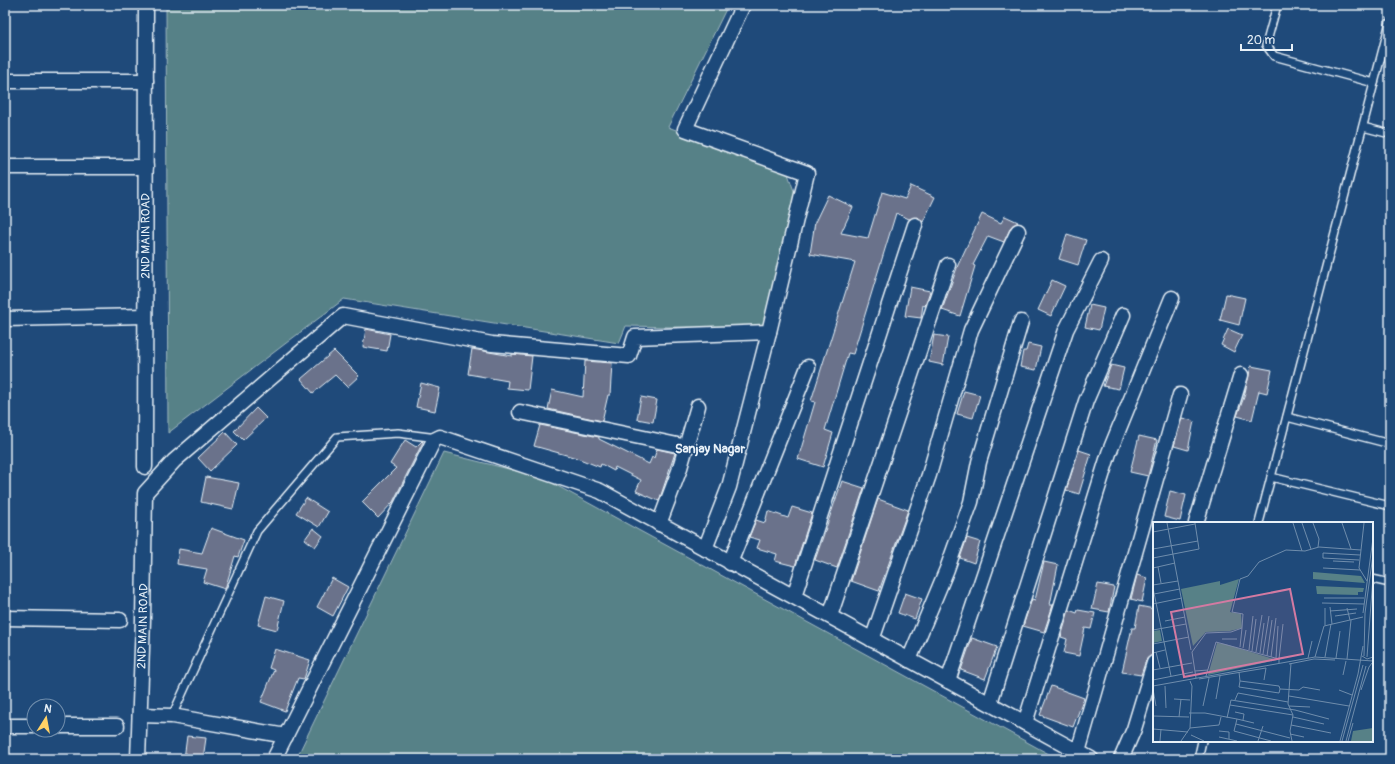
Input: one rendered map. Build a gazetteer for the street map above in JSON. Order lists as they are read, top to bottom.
{
  "streets": {
    "street": ["2ND MAIN ROAD"]
  },
  "districts": ["Sanjay Nagar"],
  "scale_bar": "20 m",
  "north": "top"
}
